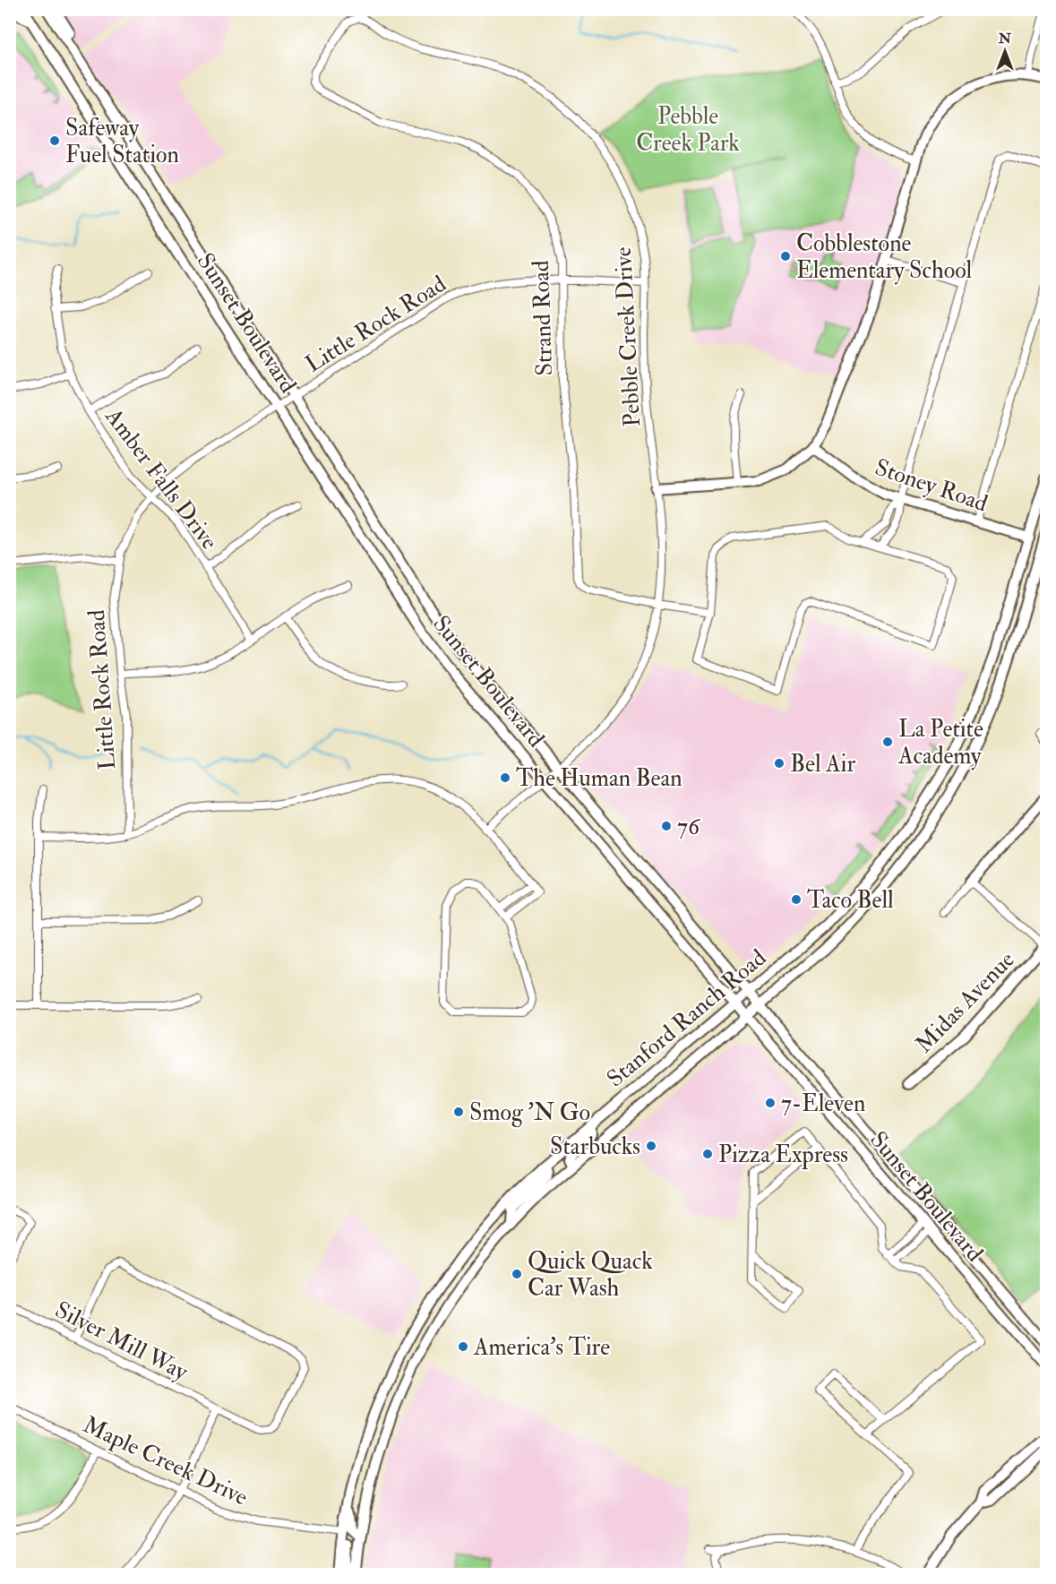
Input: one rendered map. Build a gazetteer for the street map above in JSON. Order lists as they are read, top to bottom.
{
  "streets": {
    "main road": [
      "Sunset Boulevard",
      "Stoney Road",
      "Midas Avenue",
      "Stanford Ranch Road"
    ],
    "street": [
      "Strand Road",
      "Little Rock Road",
      "Pebble Creek Drive",
      "Amber Falls Drive",
      "Silver Mill Way",
      "Maple Creek Drive"
    ]
  },
  "crossings": [
    ["Strand Road", "Little Rock Road"],
    ["Strand Road", "Pebble Creek Drive"],
    ["Sunset Boulevard", "Little Rock Road"],
    ["Sunset Boulevard", "Pebble Creek Drive"],
    ["Sunset Boulevard", "Stanford Ranch Road"],
    ["Little Rock Road", "Pebble Creek Drive"],
    ["Little Rock Road", "Amber Falls Drive"],
    ["Stoney Road", "Stanford Ranch Road"],
    ["Stanford Ranch Road", "Maple Creek Drive"]
  ],
  "parks": ["Pebble Creek Park"],
  "places": [
    "Safeway Fuel Station",
    "Cobblestone Elementary School",
    "La Petite Academy",
    "Bel Air",
    "The Human Bean",
    "76",
    "Taco Bell",
    "7-Eleven",
    "Smog 'N Go",
    "Starbucks",
    "Pizza Express",
    "Quick Quack Car Wash",
    "America's Tire"
  ],
  "north": "top"
}
